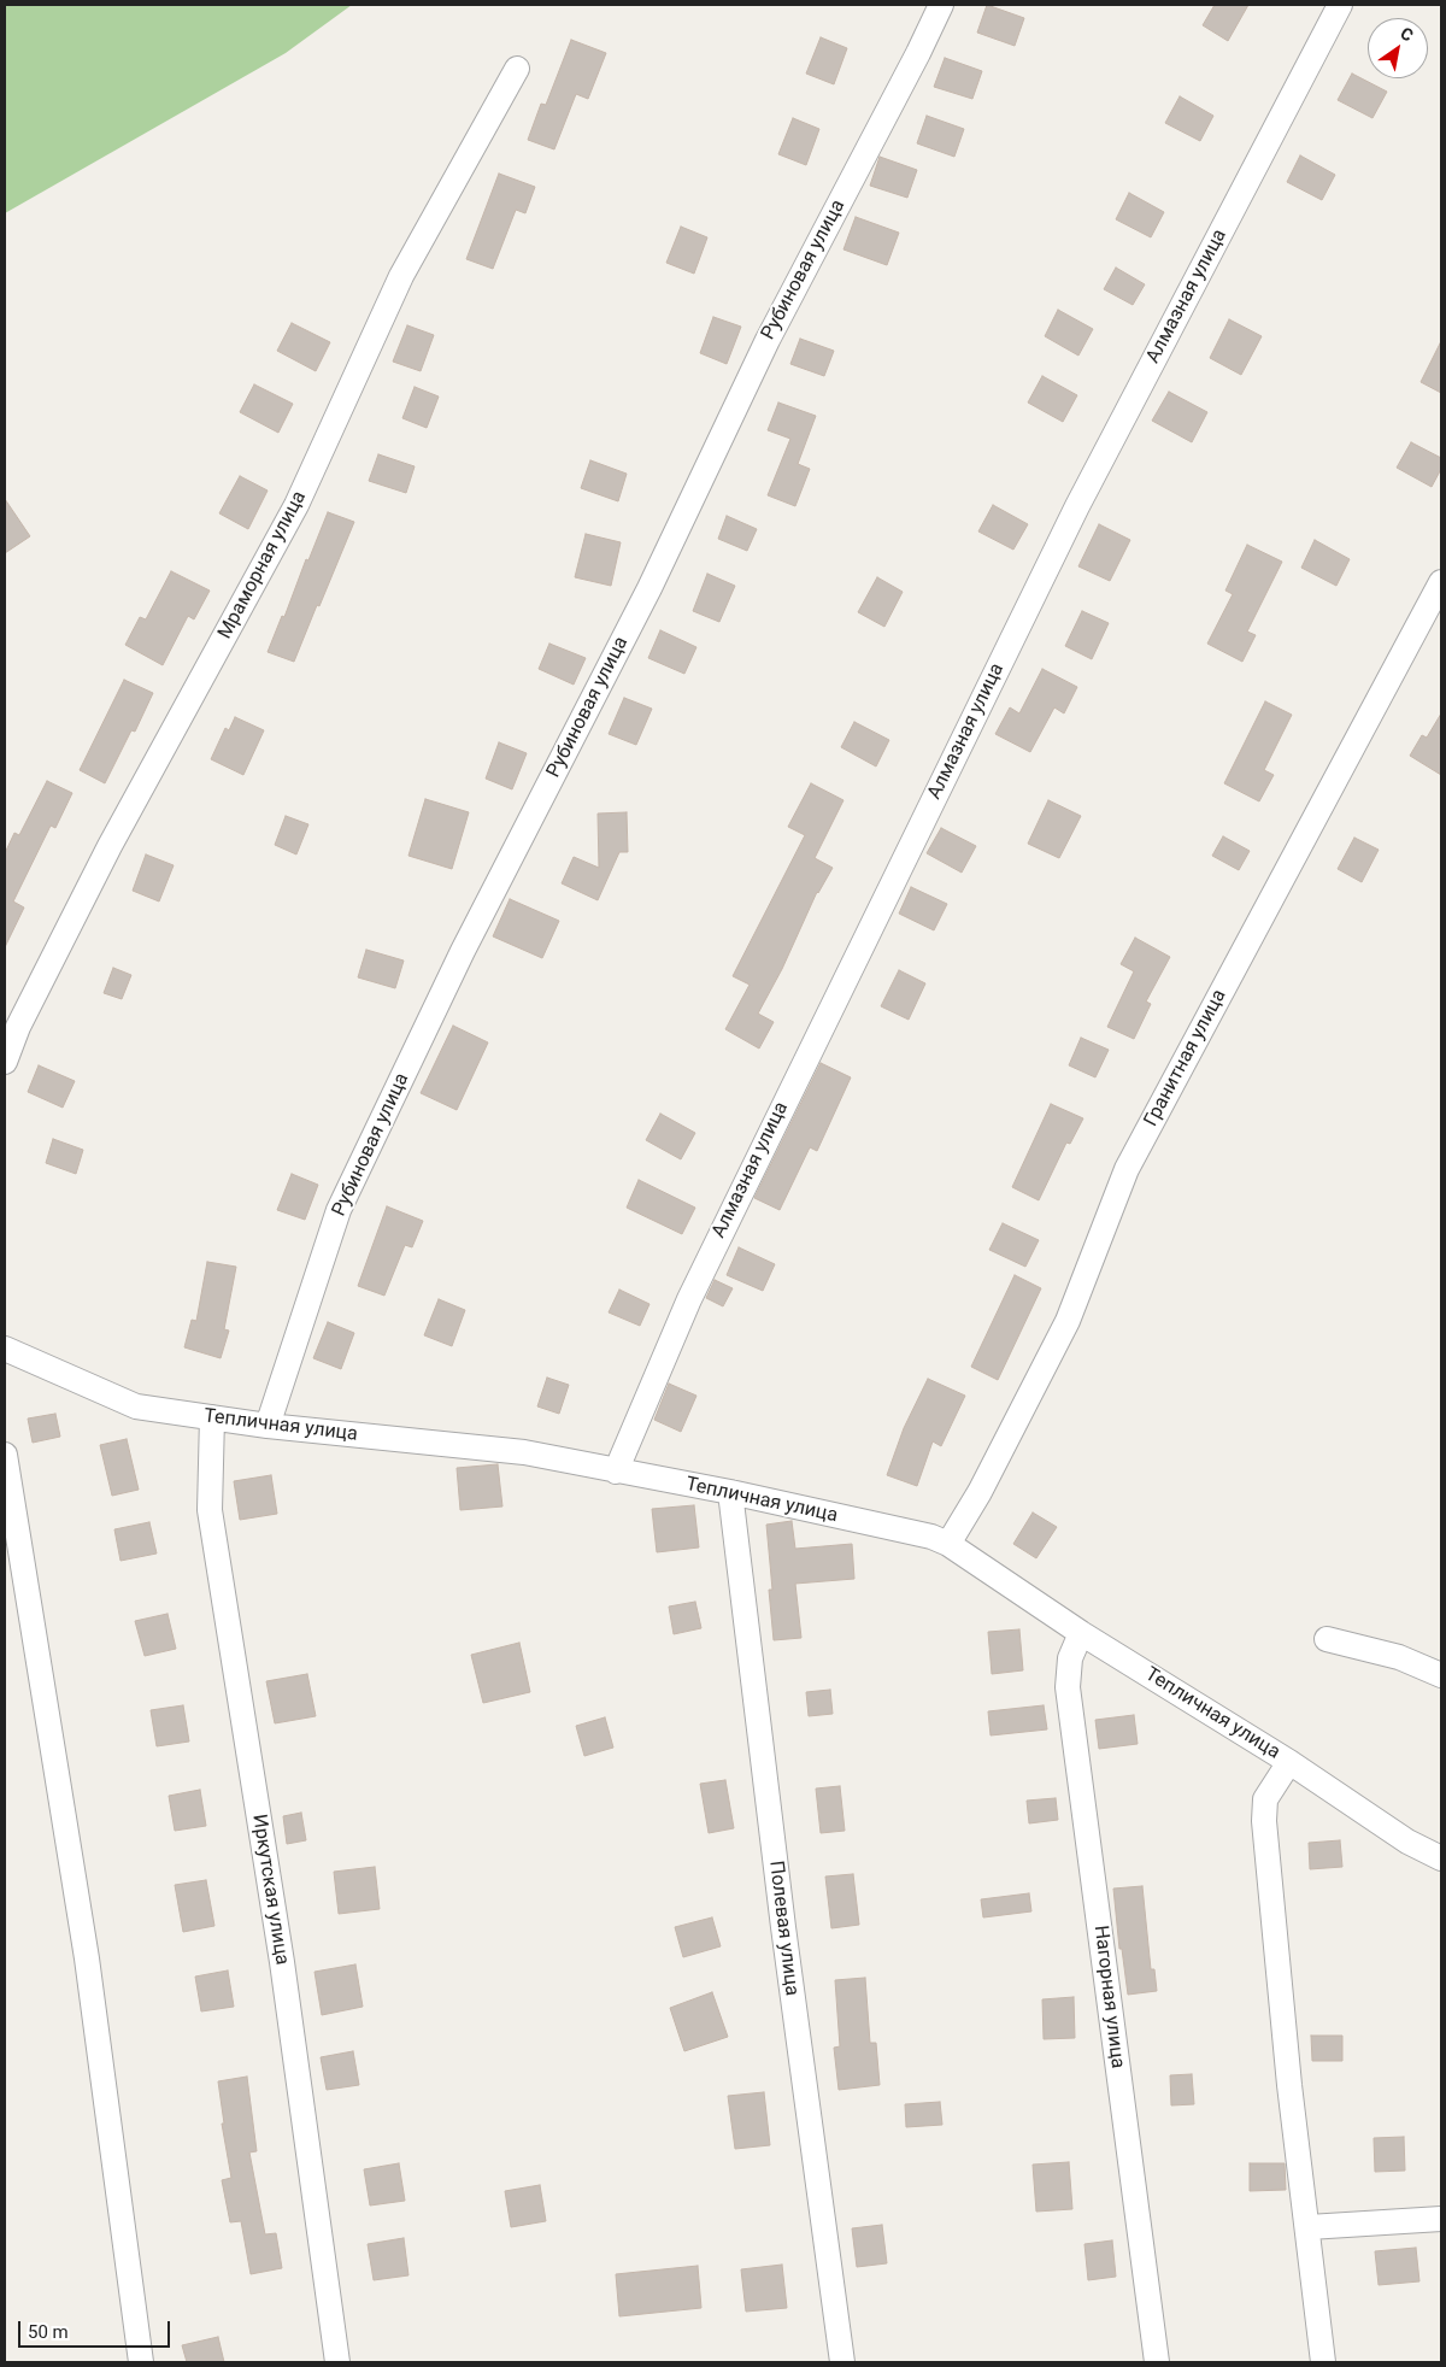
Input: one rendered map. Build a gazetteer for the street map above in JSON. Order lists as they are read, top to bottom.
{
  "streets": {
    "street": [
      "Рубиновая улица",
      "Алмазная улица",
      "Мраморная улица",
      "Гранитная улица",
      "Тепличная улица",
      "Иркутская улица",
      "Полевая улица",
      "Нагорная улица"
    ]
  },
  "crossings": [
    ["Рубиновая улица", "Тепличная улица"],
    ["Алмазная улица", "Тепличная улица"],
    ["Гранитная улица", "Тепличная улица"],
    ["Тепличная улица", "Иркутская улица"],
    ["Тепличная улица", "Полевая улица"],
    ["Тепличная улица", "Нагорная улица"]
  ],
  "scale_bar": "50 m",
  "north": "top right"
}
